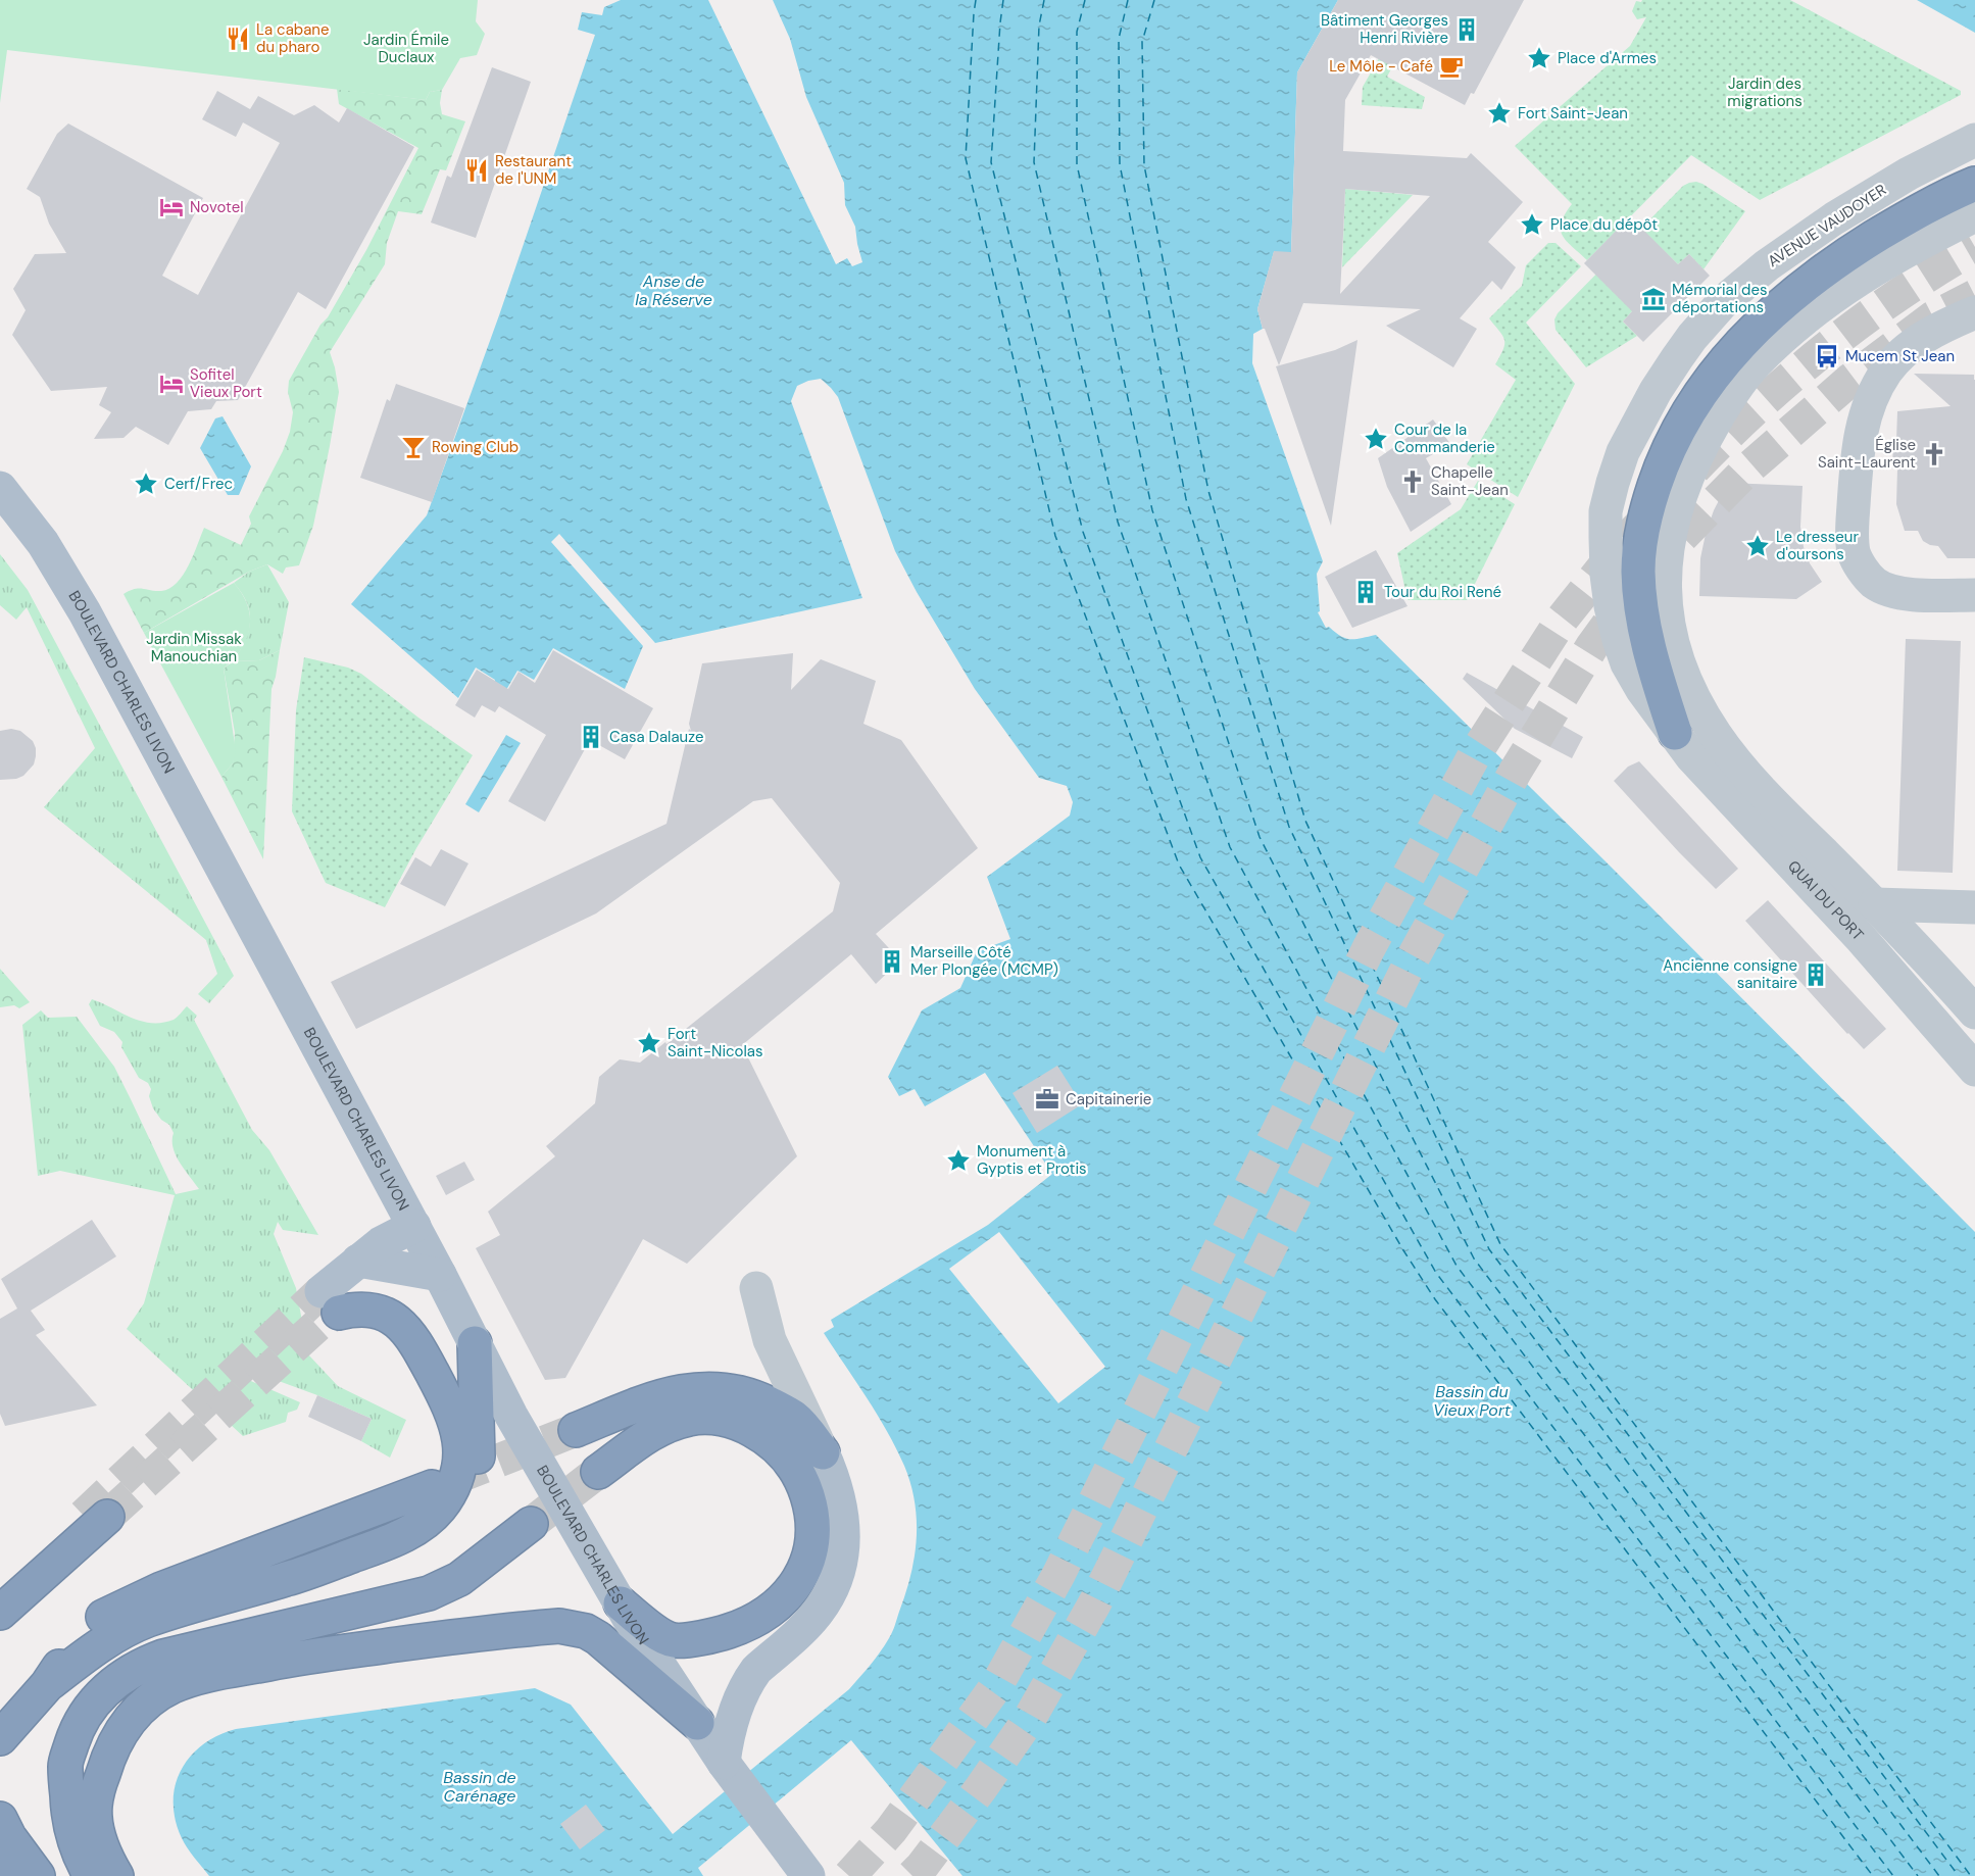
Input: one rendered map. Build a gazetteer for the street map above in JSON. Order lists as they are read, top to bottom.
{
  "streets": {
    "main road": ["BOULEVARD CHARLES LIVON"],
    "street": ["AVENUE VAUDOYER", "QUAI DU PORT"]
  },
  "crossings": [
    ["AVENUE VAUDOYER", "QUAI DU PORT"]
  ],
  "water": ["Anse de la Réserve", "Bassin du Vieux Port", "Bassin de Carénage"],
  "parks": ["Jardin Émile Duclaux", "Jardin des migrations", "Jardin Missak Manouchian"],
  "places": {
    "building": [
      "Bâtiment Georges Henri Rivière",
      "Tour du Roi René",
      "Casa Dalauze",
      "Marseille Côté Mer Plongée (MCMP)",
      "Ancienne consigne sanitaire"
    ],
    "restaurant": ["La cabane du pharo", "Restaurant de l'UNM"],
    "place": [
      "Place d'Armes",
      "Fort Saint-Jean",
      "Place du dépôt",
      "Cour de la Commanderie",
      "Cerf/Frec",
      "Le dresseur d'oursons",
      "Fort Saint-Nicolas",
      "Monument à Gyptis et Protis"
    ],
    "cafe": ["Le Môle - Café"],
    "hotel": ["Novotel", "Sofitel Vieux Port"],
    "museum": ["Mémorial des déportations"],
    "bus stop": ["Mucem St Jean"],
    "bar": ["Rowing Club"],
    "church": ["Église Saint-Laurent", "Chapelle Saint-Jean"],
    "office": ["Capitainerie"]
  }
}
